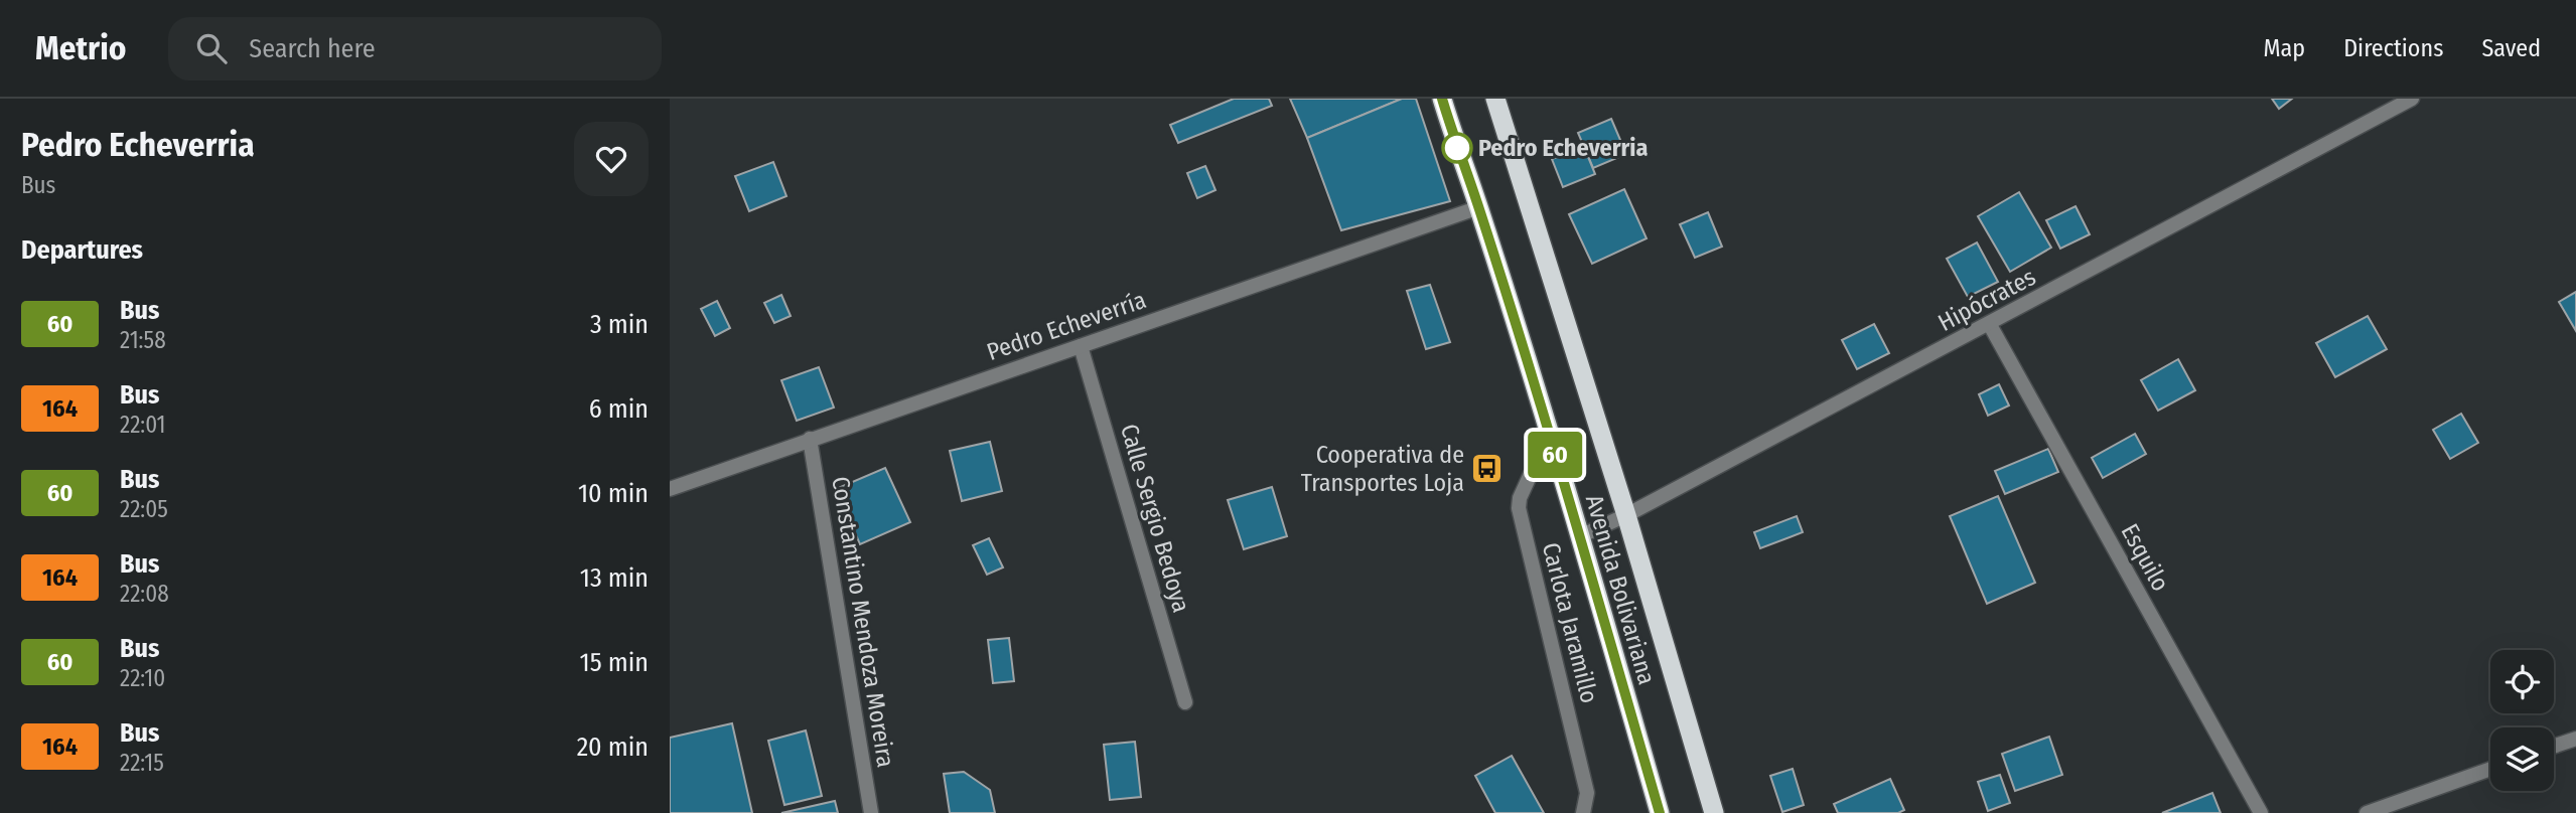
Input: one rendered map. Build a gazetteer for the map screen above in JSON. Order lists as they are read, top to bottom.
{
  "streets": {
    "highway": ["Avenida Bolivariana"],
    "street": [
      "Hipócrates",
      "Pedro Echeverría",
      "Calle Sergio Bedoya",
      "Esquilo",
      "Constantino Mendoza Moreira",
      "Carlota Jaramillo"
    ]
  },
  "crossings": [
    ["Hipócrates", "Esquilo"],
    ["Hipócrates", "Avenida Bolivariana"],
    ["Pedro Echeverría", "Calle Sergio Bedoya"],
    ["Pedro Echeverría", "Avenida Bolivariana"],
    ["Pedro Echeverría", "Constantino Mendoza Moreira"],
    ["Avenida Bolivariana", "Carlota Jaramillo"]
  ],
  "places": {
    "other": ["Pedro Echeverria"],
    "bus stop": ["Cooperativa de Transportes Loja"]
  },
  "lines": ["bus line 60"],
  "page": {
    "header": "Metrio",
    "search": "Search here",
    "nav": ["Map", "Directions", "Saved"],
    "heading": [
      ["Pedro Echeverria", "Bus"],
      "Departures"
    ],
    "on_map": "60",
    "list": [
      {
        "mark": "60",
        "name": "Bus",
        "note": "21:58",
        "value": "3 min"
      },
      {
        "mark": "164",
        "name": "Bus",
        "note": "22:01",
        "value": "6 min"
      },
      {
        "mark": "60",
        "name": "Bus",
        "note": "22:05",
        "value": "10 min"
      },
      {
        "mark": "164",
        "name": "Bus",
        "note": "22:08",
        "value": "13 min"
      },
      {
        "mark": "60",
        "name": "Bus",
        "note": "22:10",
        "value": "15 min"
      },
      {
        "mark": "164",
        "name": "Bus",
        "note": "22:15",
        "value": "20 min"
      }
    ]
  }
}
